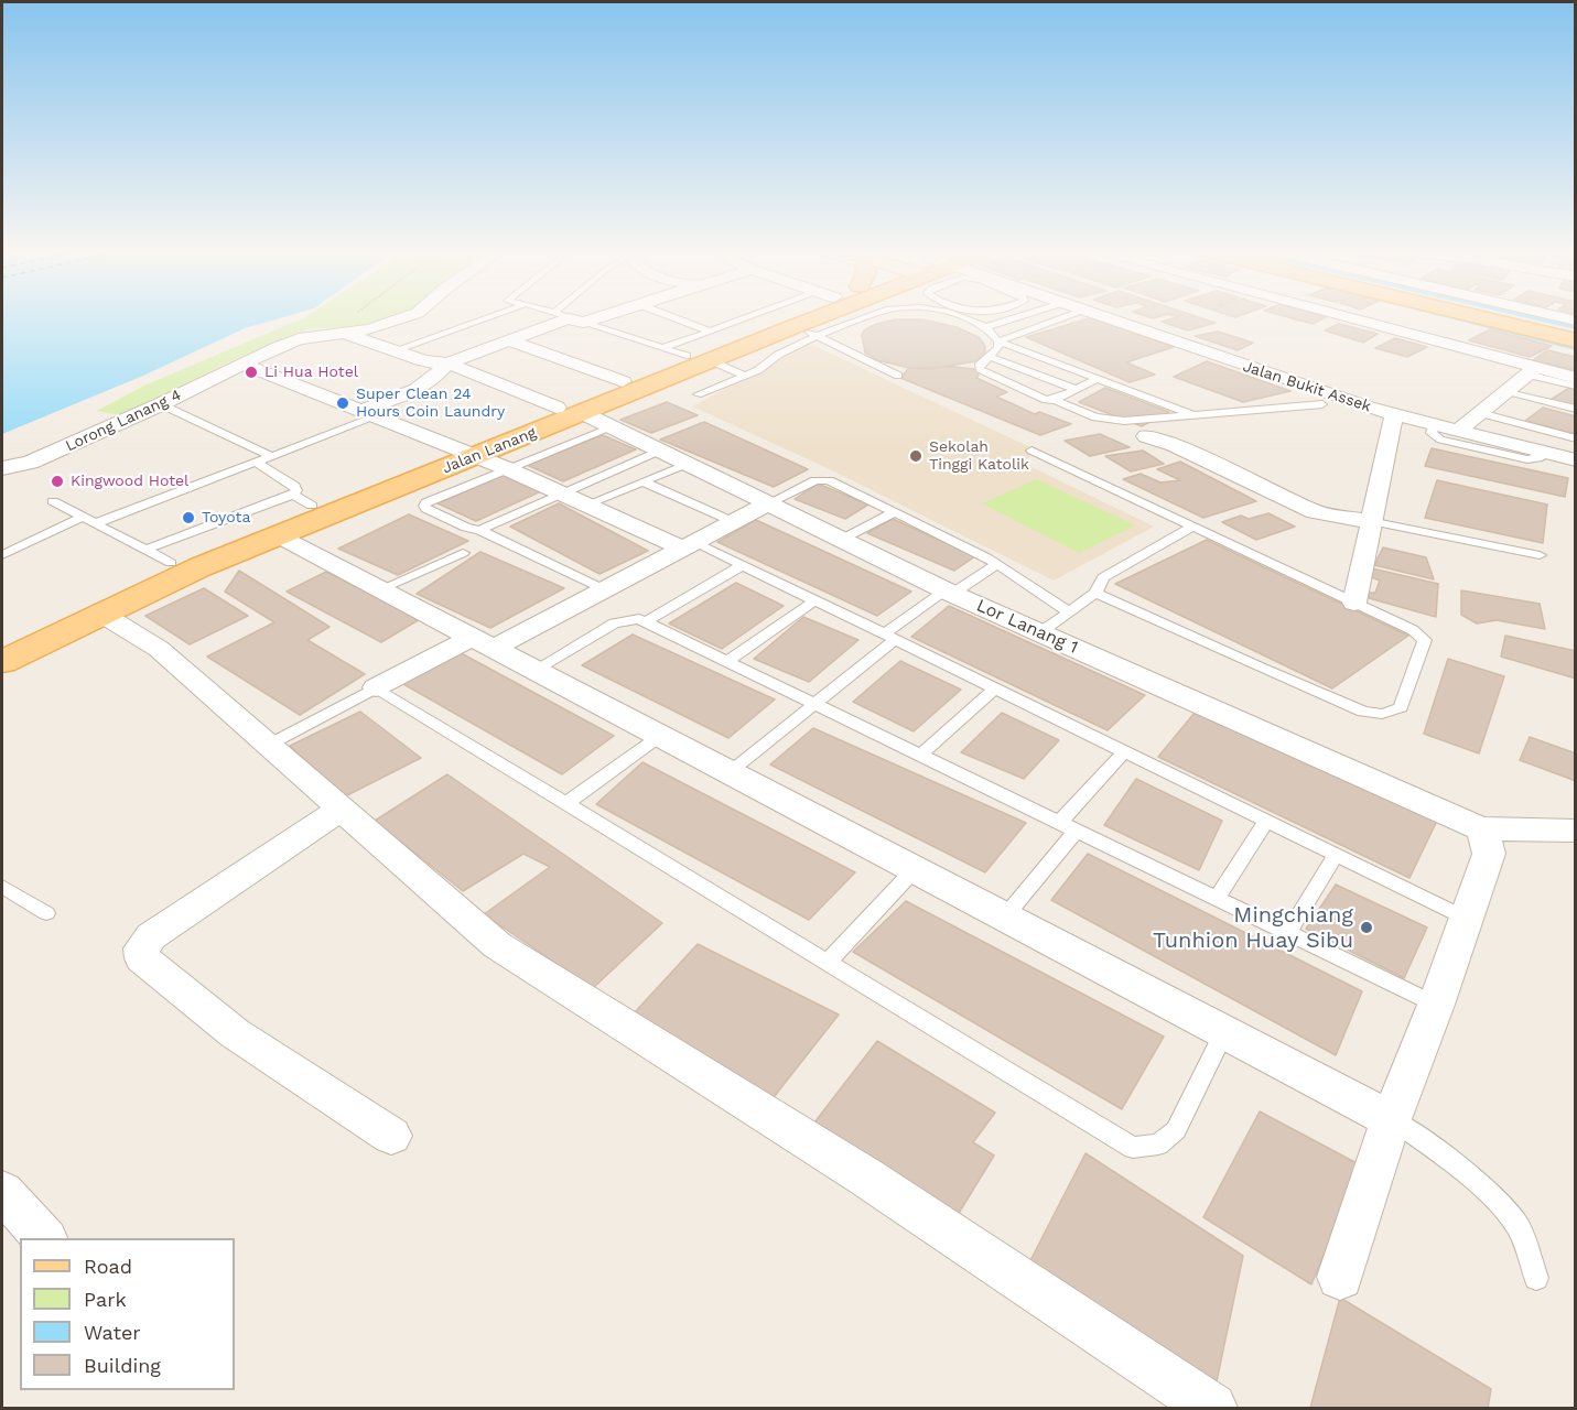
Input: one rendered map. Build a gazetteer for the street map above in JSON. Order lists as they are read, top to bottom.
{
  "streets": {
    "main road": ["Jalan Lanang"],
    "street": ["Jalan Bukit Assek", "Lorong Lanang 4", "Lor Lanang 1"]
  },
  "crossings": [
    ["Lorong Lanang 4", "Lor Lanang 1"],
    ["Jalan Lanang", "Lor Lanang 1"]
  ],
  "places": [
    "Li Hua Hotel",
    "Super Clean 24 Hours Coin Laundry",
    "Sekolah Tinggi Katolik",
    "Kingwood Hotel",
    "Toyota",
    "Mingchiang Tunhion Huay Sibu"
  ],
  "legend": [
    "Road",
    "Park",
    "Water",
    "Building"
  ]
}
